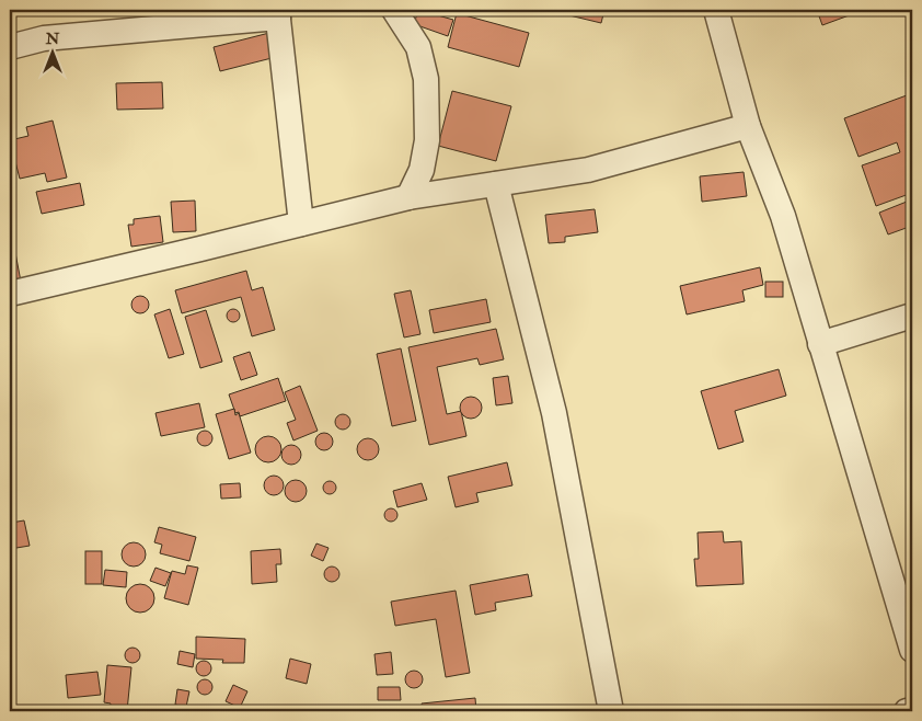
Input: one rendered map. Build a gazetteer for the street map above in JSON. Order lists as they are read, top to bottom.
{
  "north": "top"
}
